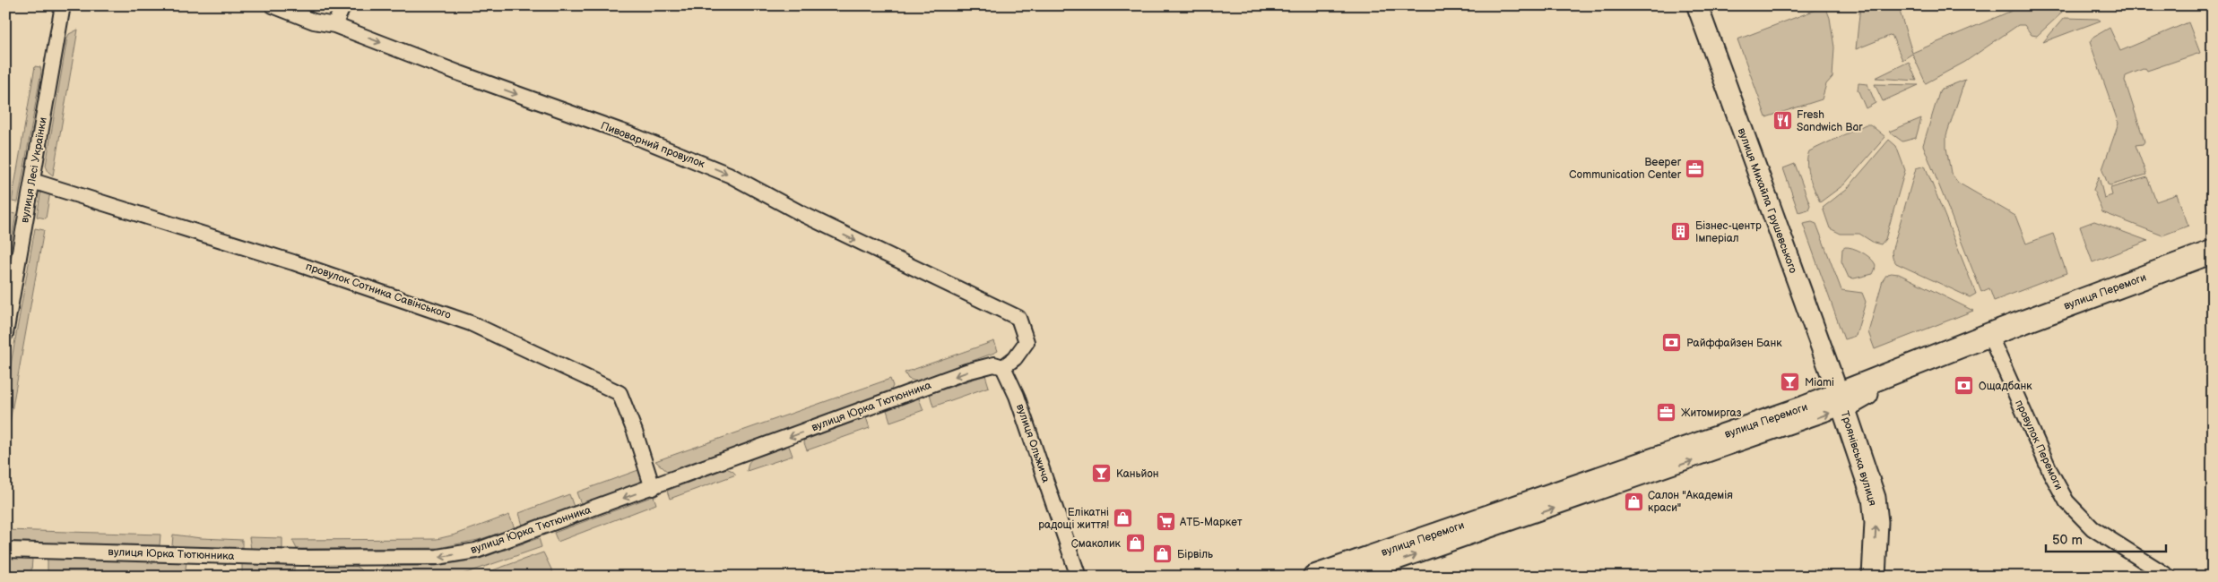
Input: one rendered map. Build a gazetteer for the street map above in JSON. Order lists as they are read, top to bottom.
{
  "streets": {
    "main road": ["вулиця Михайла Грушевського", "вулиця Перемоги", "Троянівська вулиця"],
    "street": [
      "Пивоварний провулок",
      "вулиця Лесі Українки",
      "провулок Сотника Савінського",
      "вулиця Юрка Тютюнника",
      "вулиця Ольжича",
      "провулок Перемоги"
    ]
  },
  "crossings": [
    ["Пивоварний провулок", "вулиця Юрка Тютюнника"],
    ["Пивоварний провулок", "вулиця Ольжича"],
    ["вулиця Лесі Українки", "провулок Сотника Савінського"],
    ["вулиця Михайла Грушевського", "вулиця Перемоги"],
    ["вулиця Михайла Грушевського", "Троянівська вулиця"],
    ["провулок Сотника Савінського", "вулиця Юрка Тютюнника"],
    ["вулиця Перемоги", "провулок Перемоги"],
    ["вулиця Перемоги", "Троянівська вулиця"],
    ["вулиця Юрка Тютюнника", "вулиця Ольжича"]
  ],
  "one_way": ["Пивоварний провулок", "вулиця Юрка Тютюнника", "Троянівська вулиця"],
  "places": {
    "restaurant": ["Fresh Sandwich Bar"],
    "office": ["Beeper Communication Center", "Житомиргаз"],
    "building": ["Бізнес-центр Імперіал"],
    "bank": ["Райффайзен Банк", "Ощадбанк"],
    "bar": ["Miami", "Каньйон"],
    "shop": [
      "Салон \"Академія краси\"",
      "Елікатні радощі життя!",
      "Смаколик",
      "Бірвіль"
    ],
    "supermarket": ["АТБ-Маркет"]
  },
  "scale_bar": "50 m"
}
